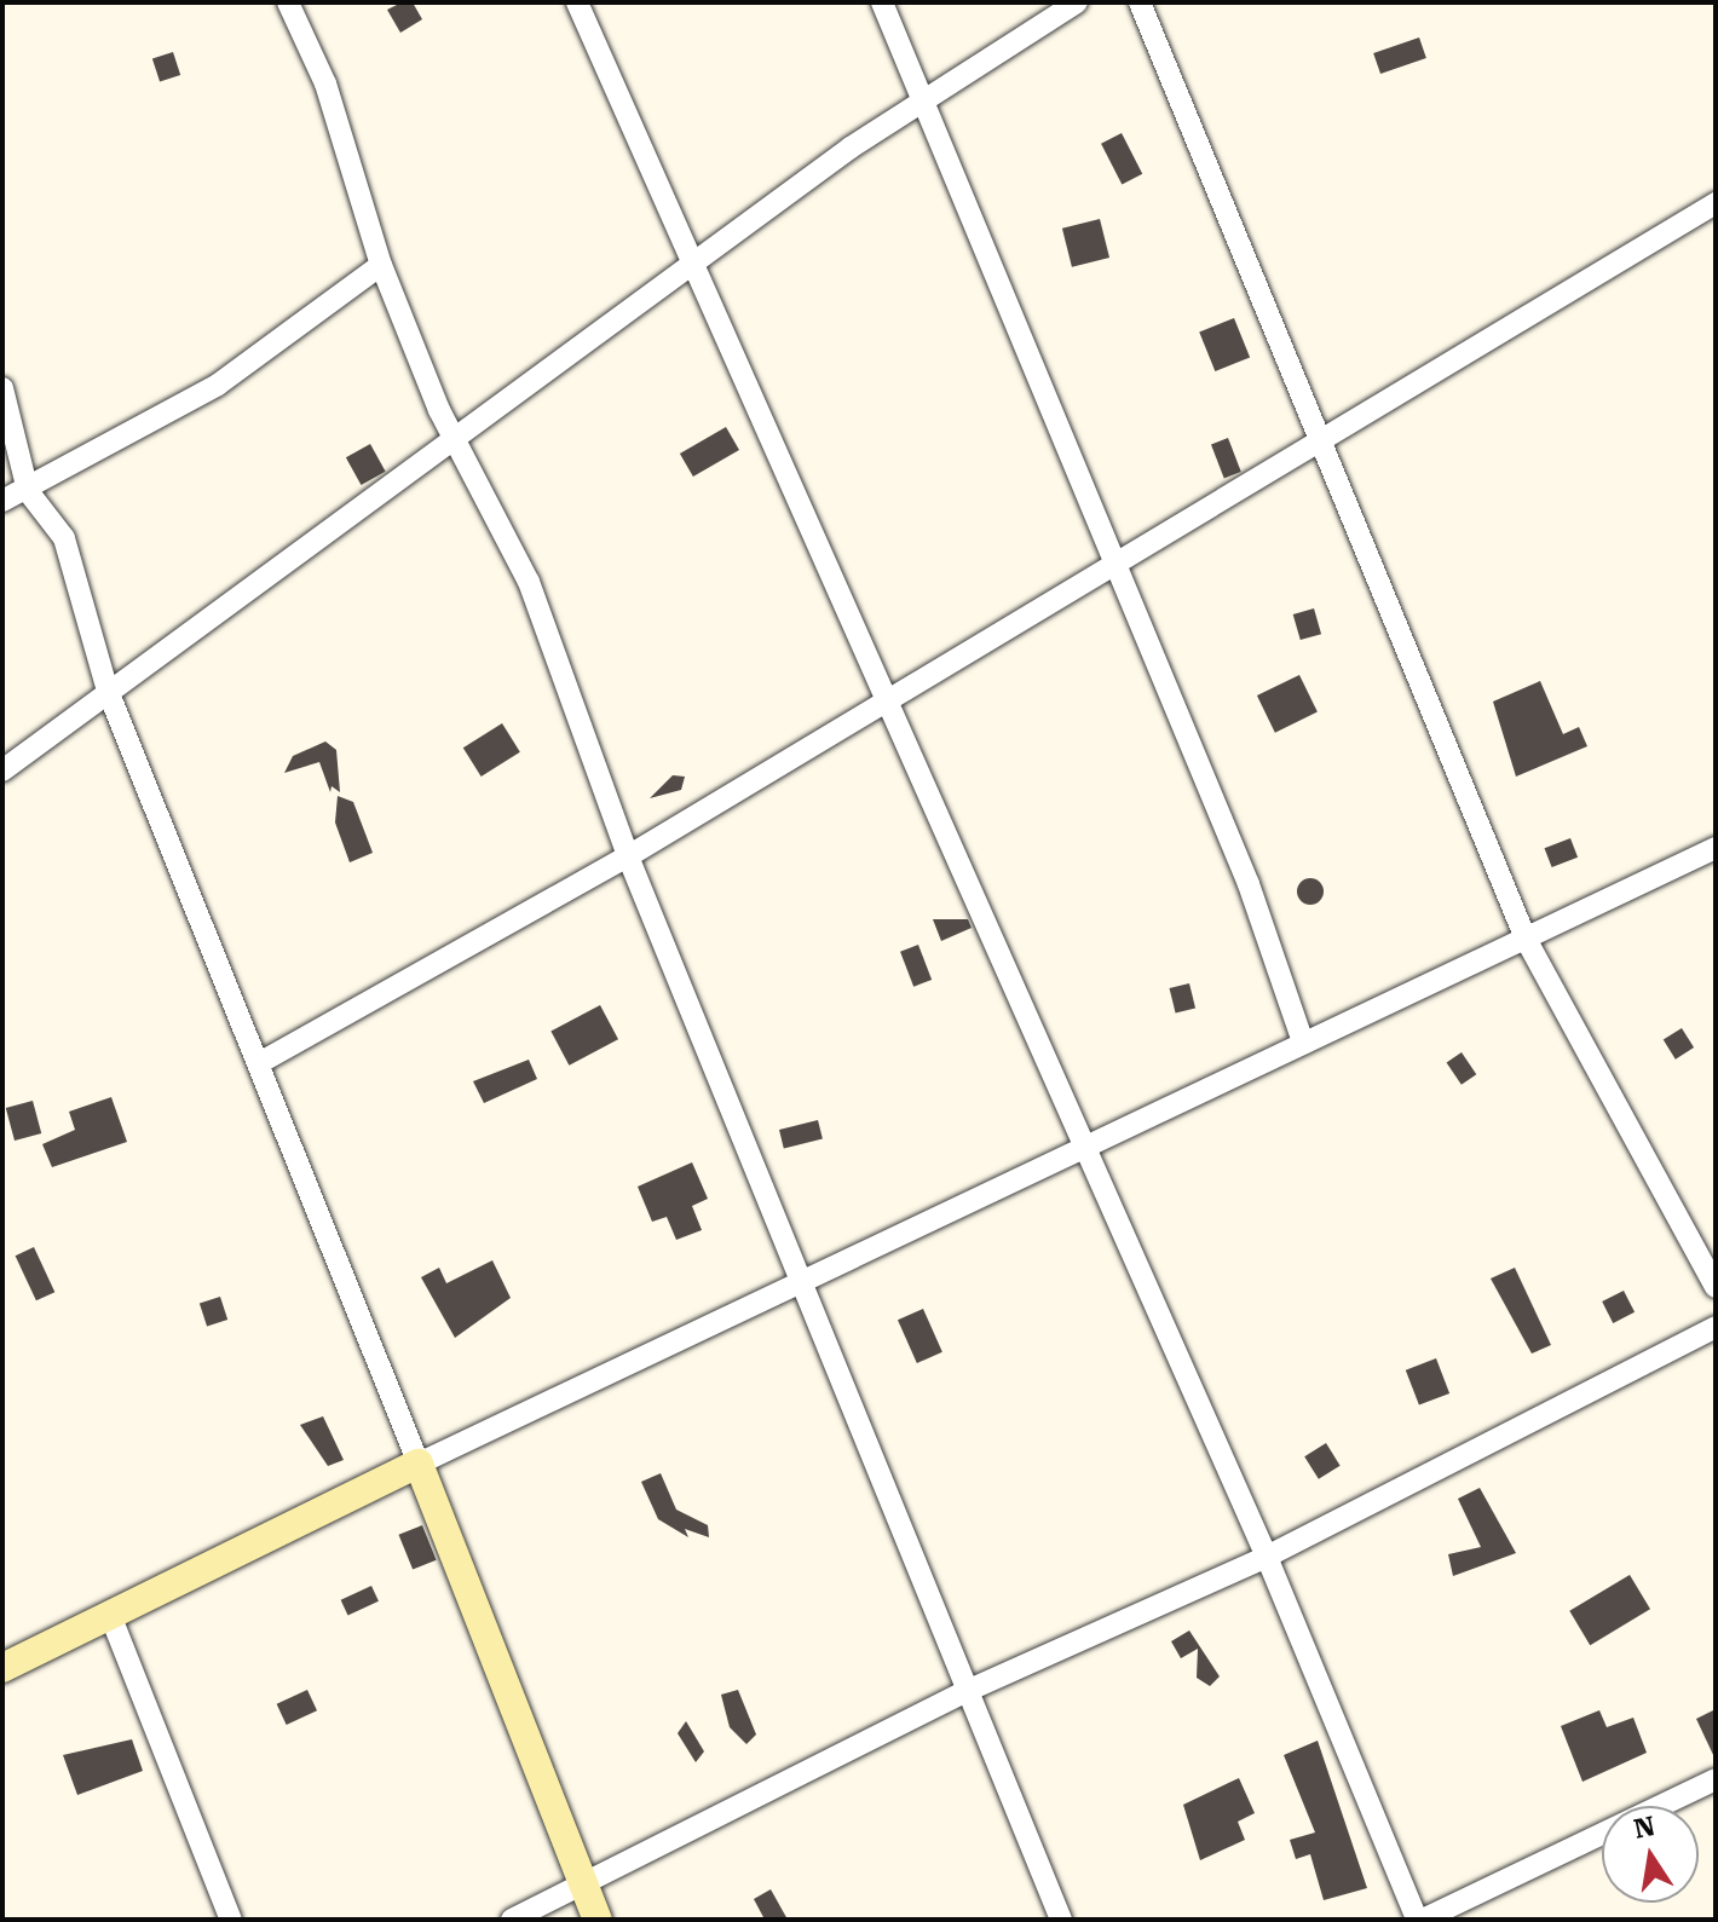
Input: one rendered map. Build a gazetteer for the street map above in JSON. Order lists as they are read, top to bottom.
{
  "north": "top"
}
